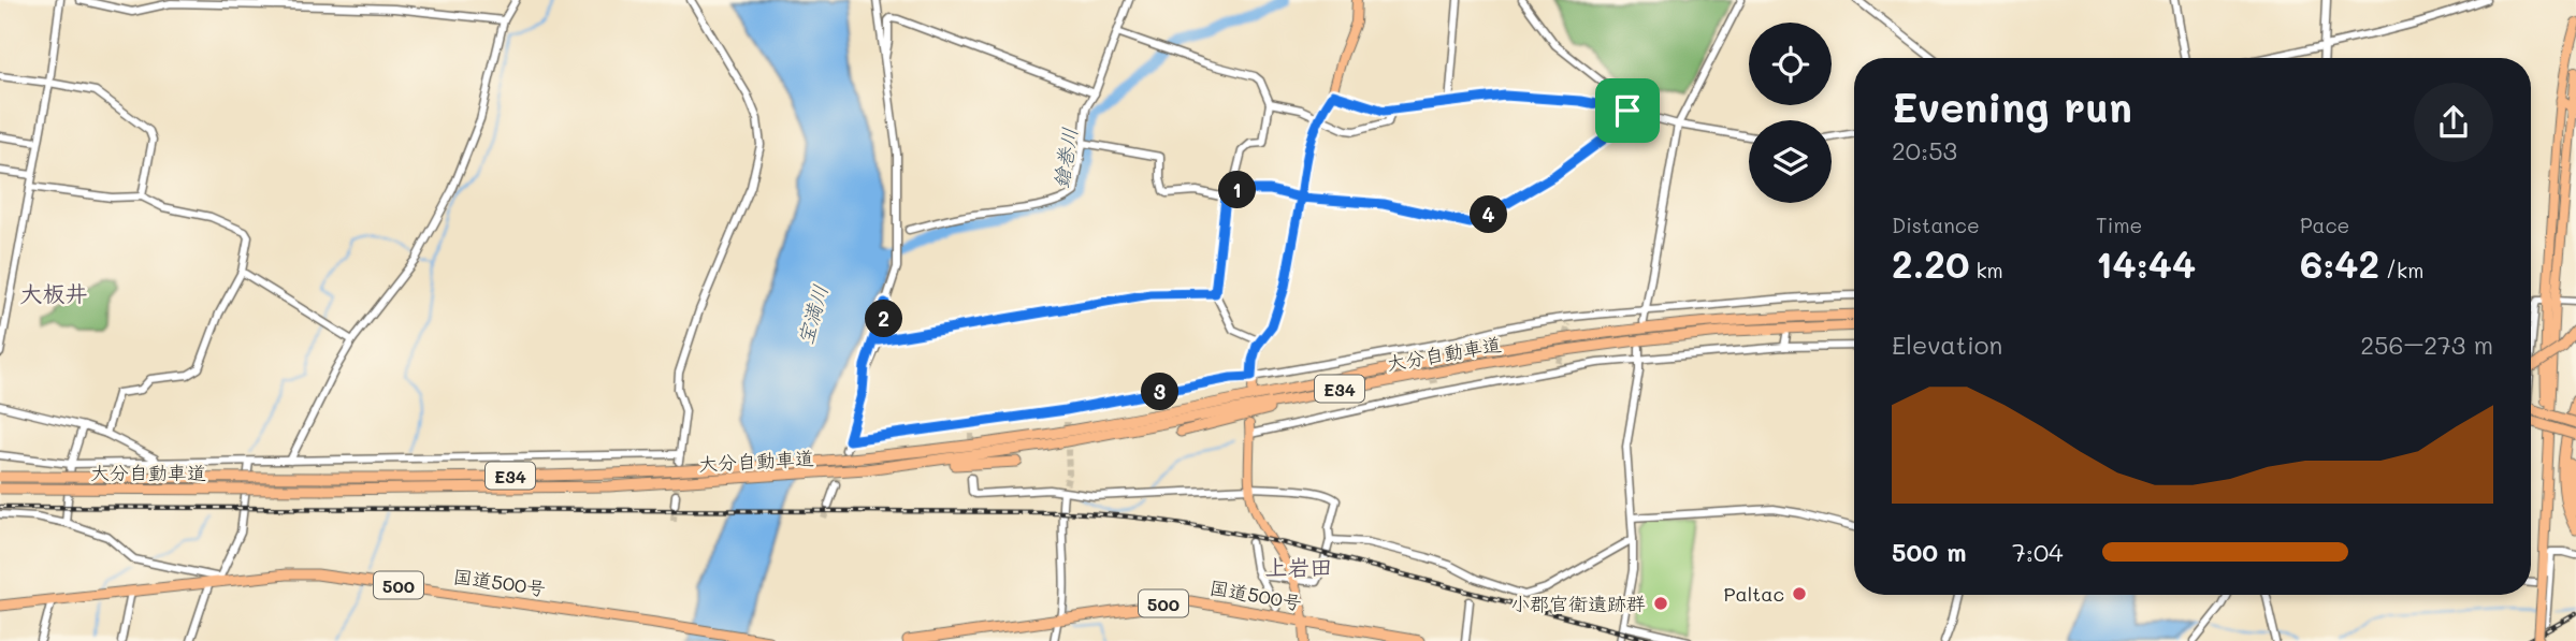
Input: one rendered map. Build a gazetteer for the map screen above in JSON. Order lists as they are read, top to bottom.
{
  "streets": {
    "highway": [
      "大分自動車道",
      "E34",
      "国道500号",
      "500"
    ]
  },
  "districts": ["大板井", "上岩田"],
  "water": ["鎗巻川", "宝満川"],
  "places": ["Paltac", "小郡官衛遺跡群"],
  "page": {
    "heading": ["Evening run", "20:53"],
    "pins": [
      "1",
      "4",
      "2",
      "3"
    ],
    "stats": [
      ["Distance", "2.20 km"],
      ["Time", "14:44"],
      ["Pace", "6:42 /km"]
    ],
    "chart": ["Elevation", "256–273 m"],
    "list": [
      {
        "name": "500 m",
        "note": "7:04"
      }
    ]
  }
}
